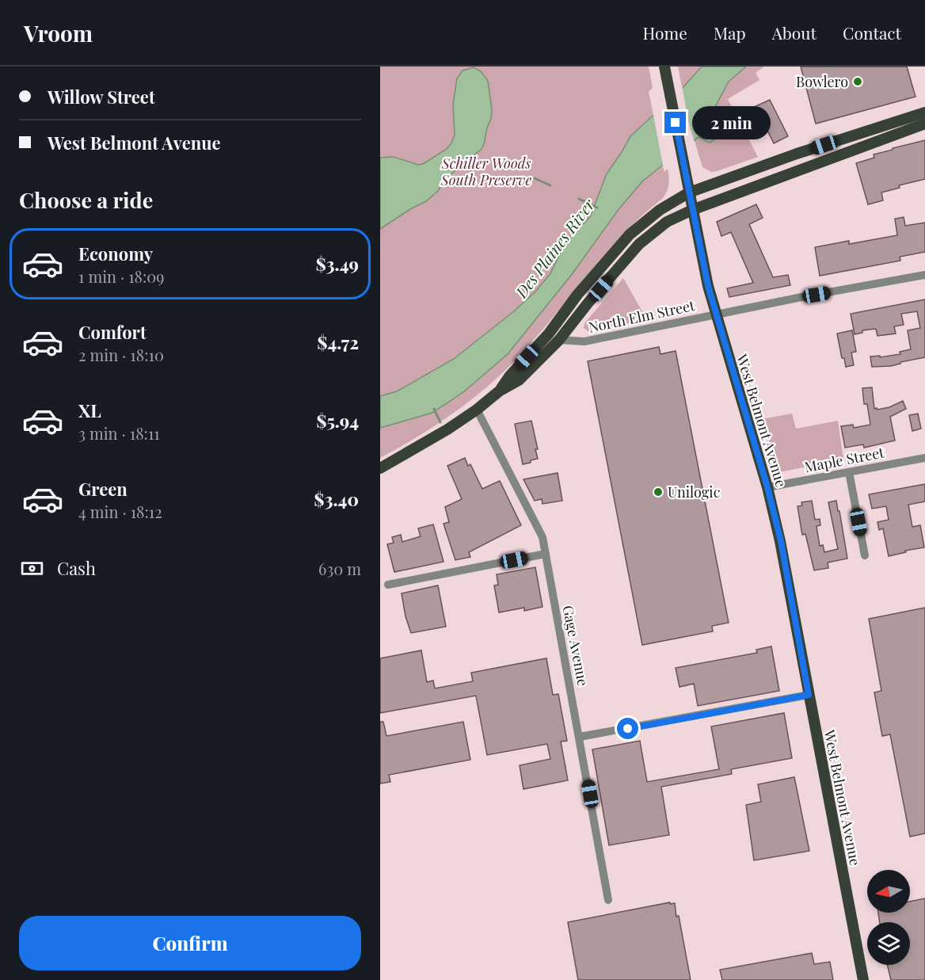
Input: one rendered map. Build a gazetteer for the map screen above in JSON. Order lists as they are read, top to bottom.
{
  "streets": {
    "main road": ["West Belmont Avenue"],
    "street": ["North Elm Street", "Maple Street", "Gage Avenue"]
  },
  "crossings": [
    ["North Elm Street", "West Belmont Avenue"],
    ["West Belmont Avenue", "Maple Street"]
  ],
  "water": ["Des Plaines River"],
  "parks": ["Schiller Woods South Preserve"],
  "places": ["Bowlero", "Unilogic"],
  "north": "left",
  "page": {
    "header": "Vroom",
    "nav": [
      "Home",
      "Map",
      "About",
      "Contact"
    ],
    "banner": ["Willow Street", "West Belmont Avenue"],
    "bubble": "2 min",
    "heading": "Choose a ride",
    "list": [
      {
        "name": "Economy",
        "note": "1 min · 18:09",
        "value": "$3.49"
      },
      {
        "name": "Comfort",
        "note": "2 min · 18:10",
        "value": "$4.72"
      },
      {
        "name": "XL",
        "note": "3 min · 18:11",
        "value": "$5.94"
      },
      {
        "name": "Green",
        "note": "4 min · 18:12",
        "value": "$3.40"
      }
    ],
    "pay": ["Cash", "630 m"],
    "buttons": "Confirm"
  }
}
